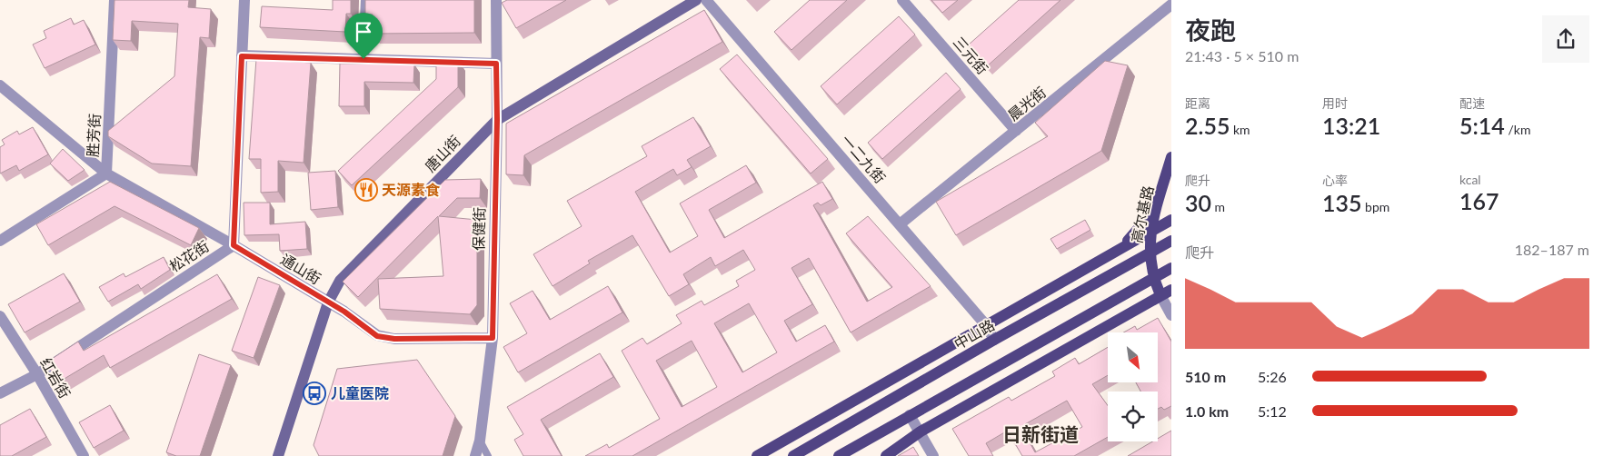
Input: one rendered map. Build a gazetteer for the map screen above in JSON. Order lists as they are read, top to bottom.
{
  "streets": {
    "main road": ["唐山街", "高尔基路", "中山路"],
    "street": [
      "三元街",
      "晨光街",
      "胜芳街",
      "一二九街",
      "保健街",
      "松花街",
      "通山街",
      "红岩街"
    ]
  },
  "crossings": [
    ["三元街", "晨光街"],
    ["晨光街", "一二九街"],
    ["胜芳街", "通山街"],
    ["唐山街", "保健街"],
    ["唐山街", "通山街"],
    ["一二九街", "中山路"],
    ["高尔基路", "中山路"],
    ["保健街", "通山街"],
    ["松花街", "通山街"],
    ["松花街", "红岩街"]
  ],
  "districts": ["日新街道"],
  "places": {
    "restaurant": ["天源素食"],
    "bus stop": ["儿童医院"]
  },
  "north": "bottom right",
  "page": {
    "heading": ["夜跑", "21:43 · 5 × 510 m"],
    "stats": [
      ["距离", "2.55 km"],
      ["用时", "13:21"],
      ["配速", "5:14 /km"],
      ["爬升", "30 m"],
      ["心率", "135 bpm"],
      ["kcal", "167"]
    ],
    "chart": ["爬升", "182–187 m"],
    "list": [
      {
        "name": "510 m",
        "note": "5:26"
      },
      {
        "name": "1.0 km",
        "note": "5:12"
      }
    ]
  }
}
